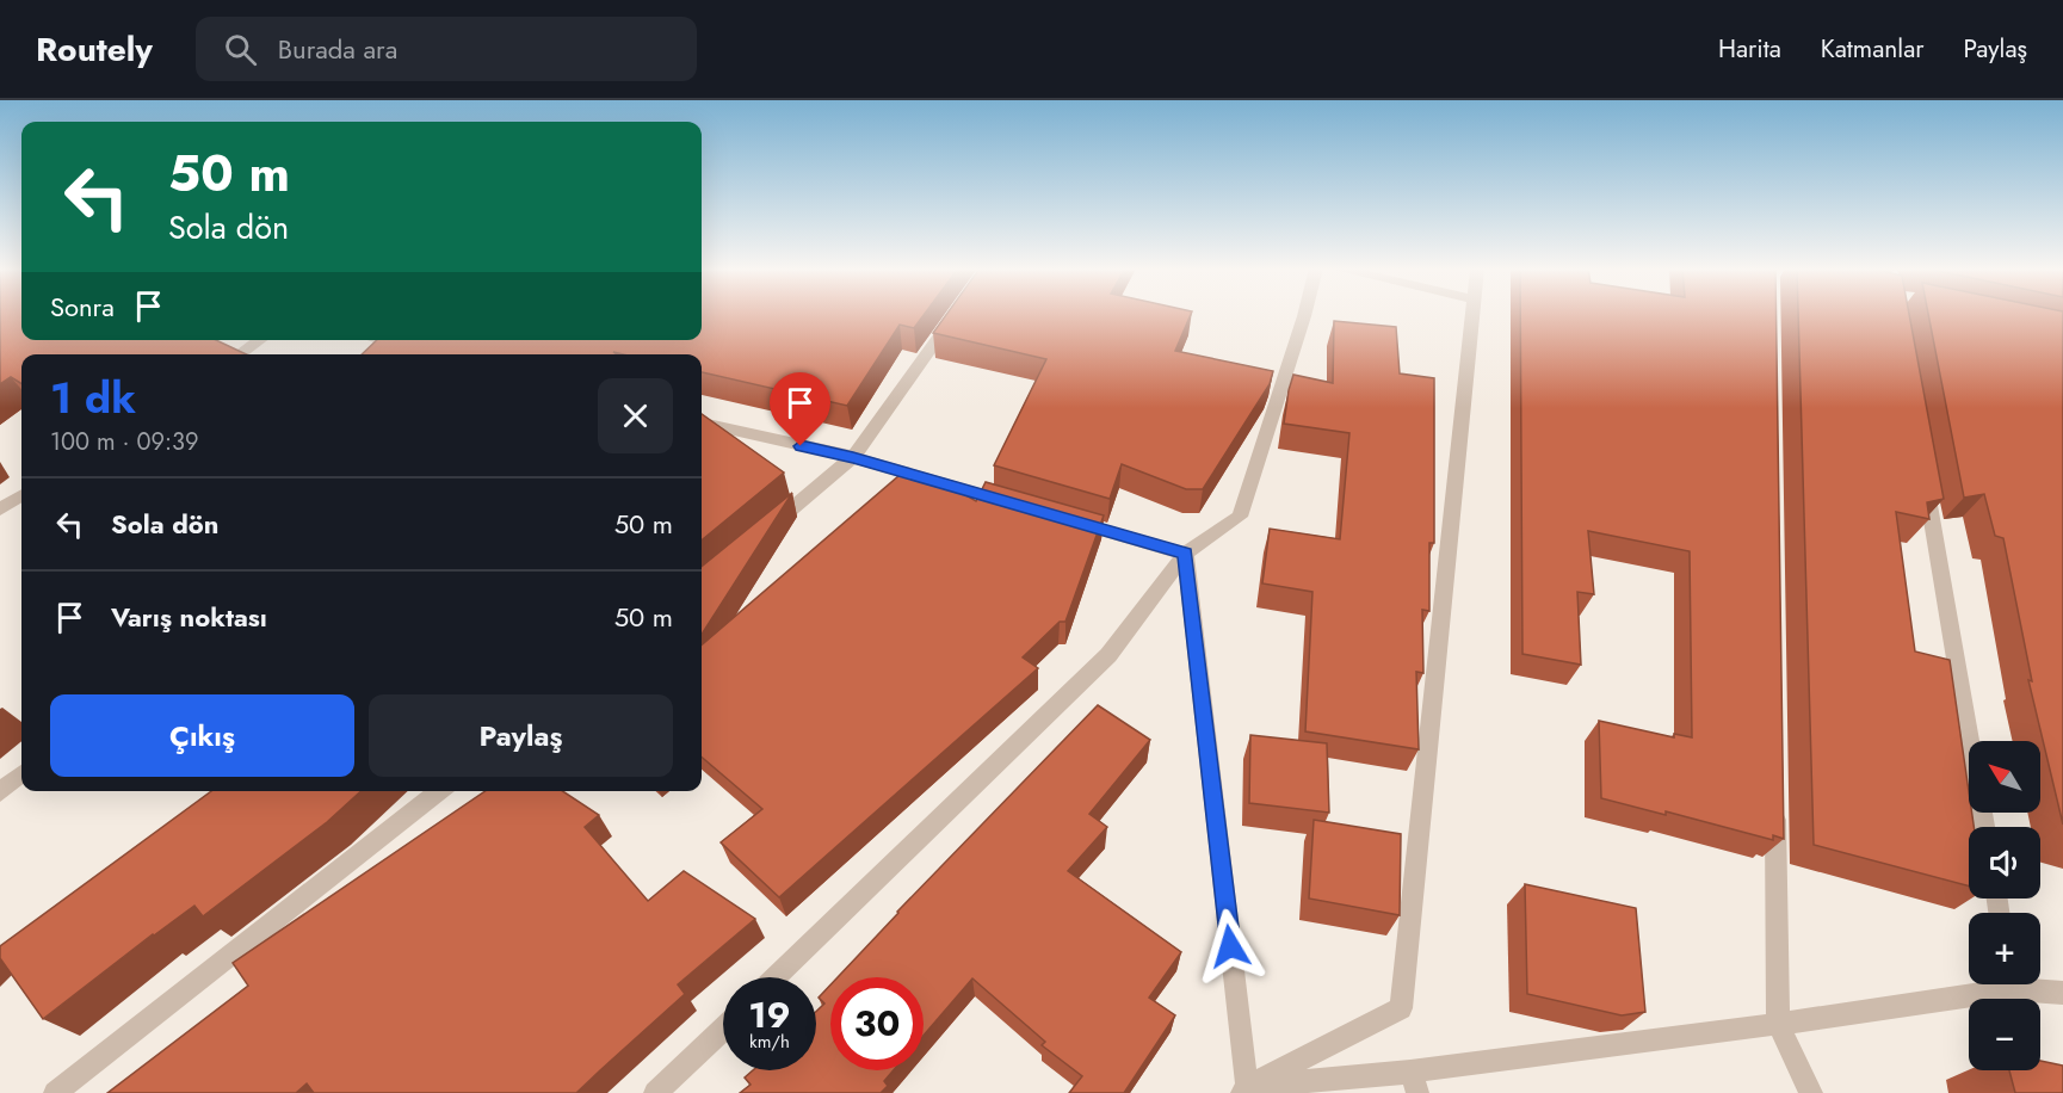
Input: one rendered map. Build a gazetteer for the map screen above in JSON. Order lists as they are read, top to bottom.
{
  "north": "top left",
  "page": {
    "header": "Routely",
    "search": "Burada ara",
    "nav": ["Harita", "Katmanlar", "Paylaş"],
    "turn": ["50 m", "Sola dön"],
    "then": "Sonra",
    "heading": ["1 dk", "100 m · 09:39"],
    "list": [
      {
        "name": "Sola dön",
        "value": "50 m"
      },
      {
        "name": "Varış noktası",
        "value": "50 m"
      }
    ],
    "buttons": ["Çıkış", "Paylaş"],
    "map_buttons": ["+", "−"],
    "speed": "19 km/h",
    "limit": "30"
  }
}
